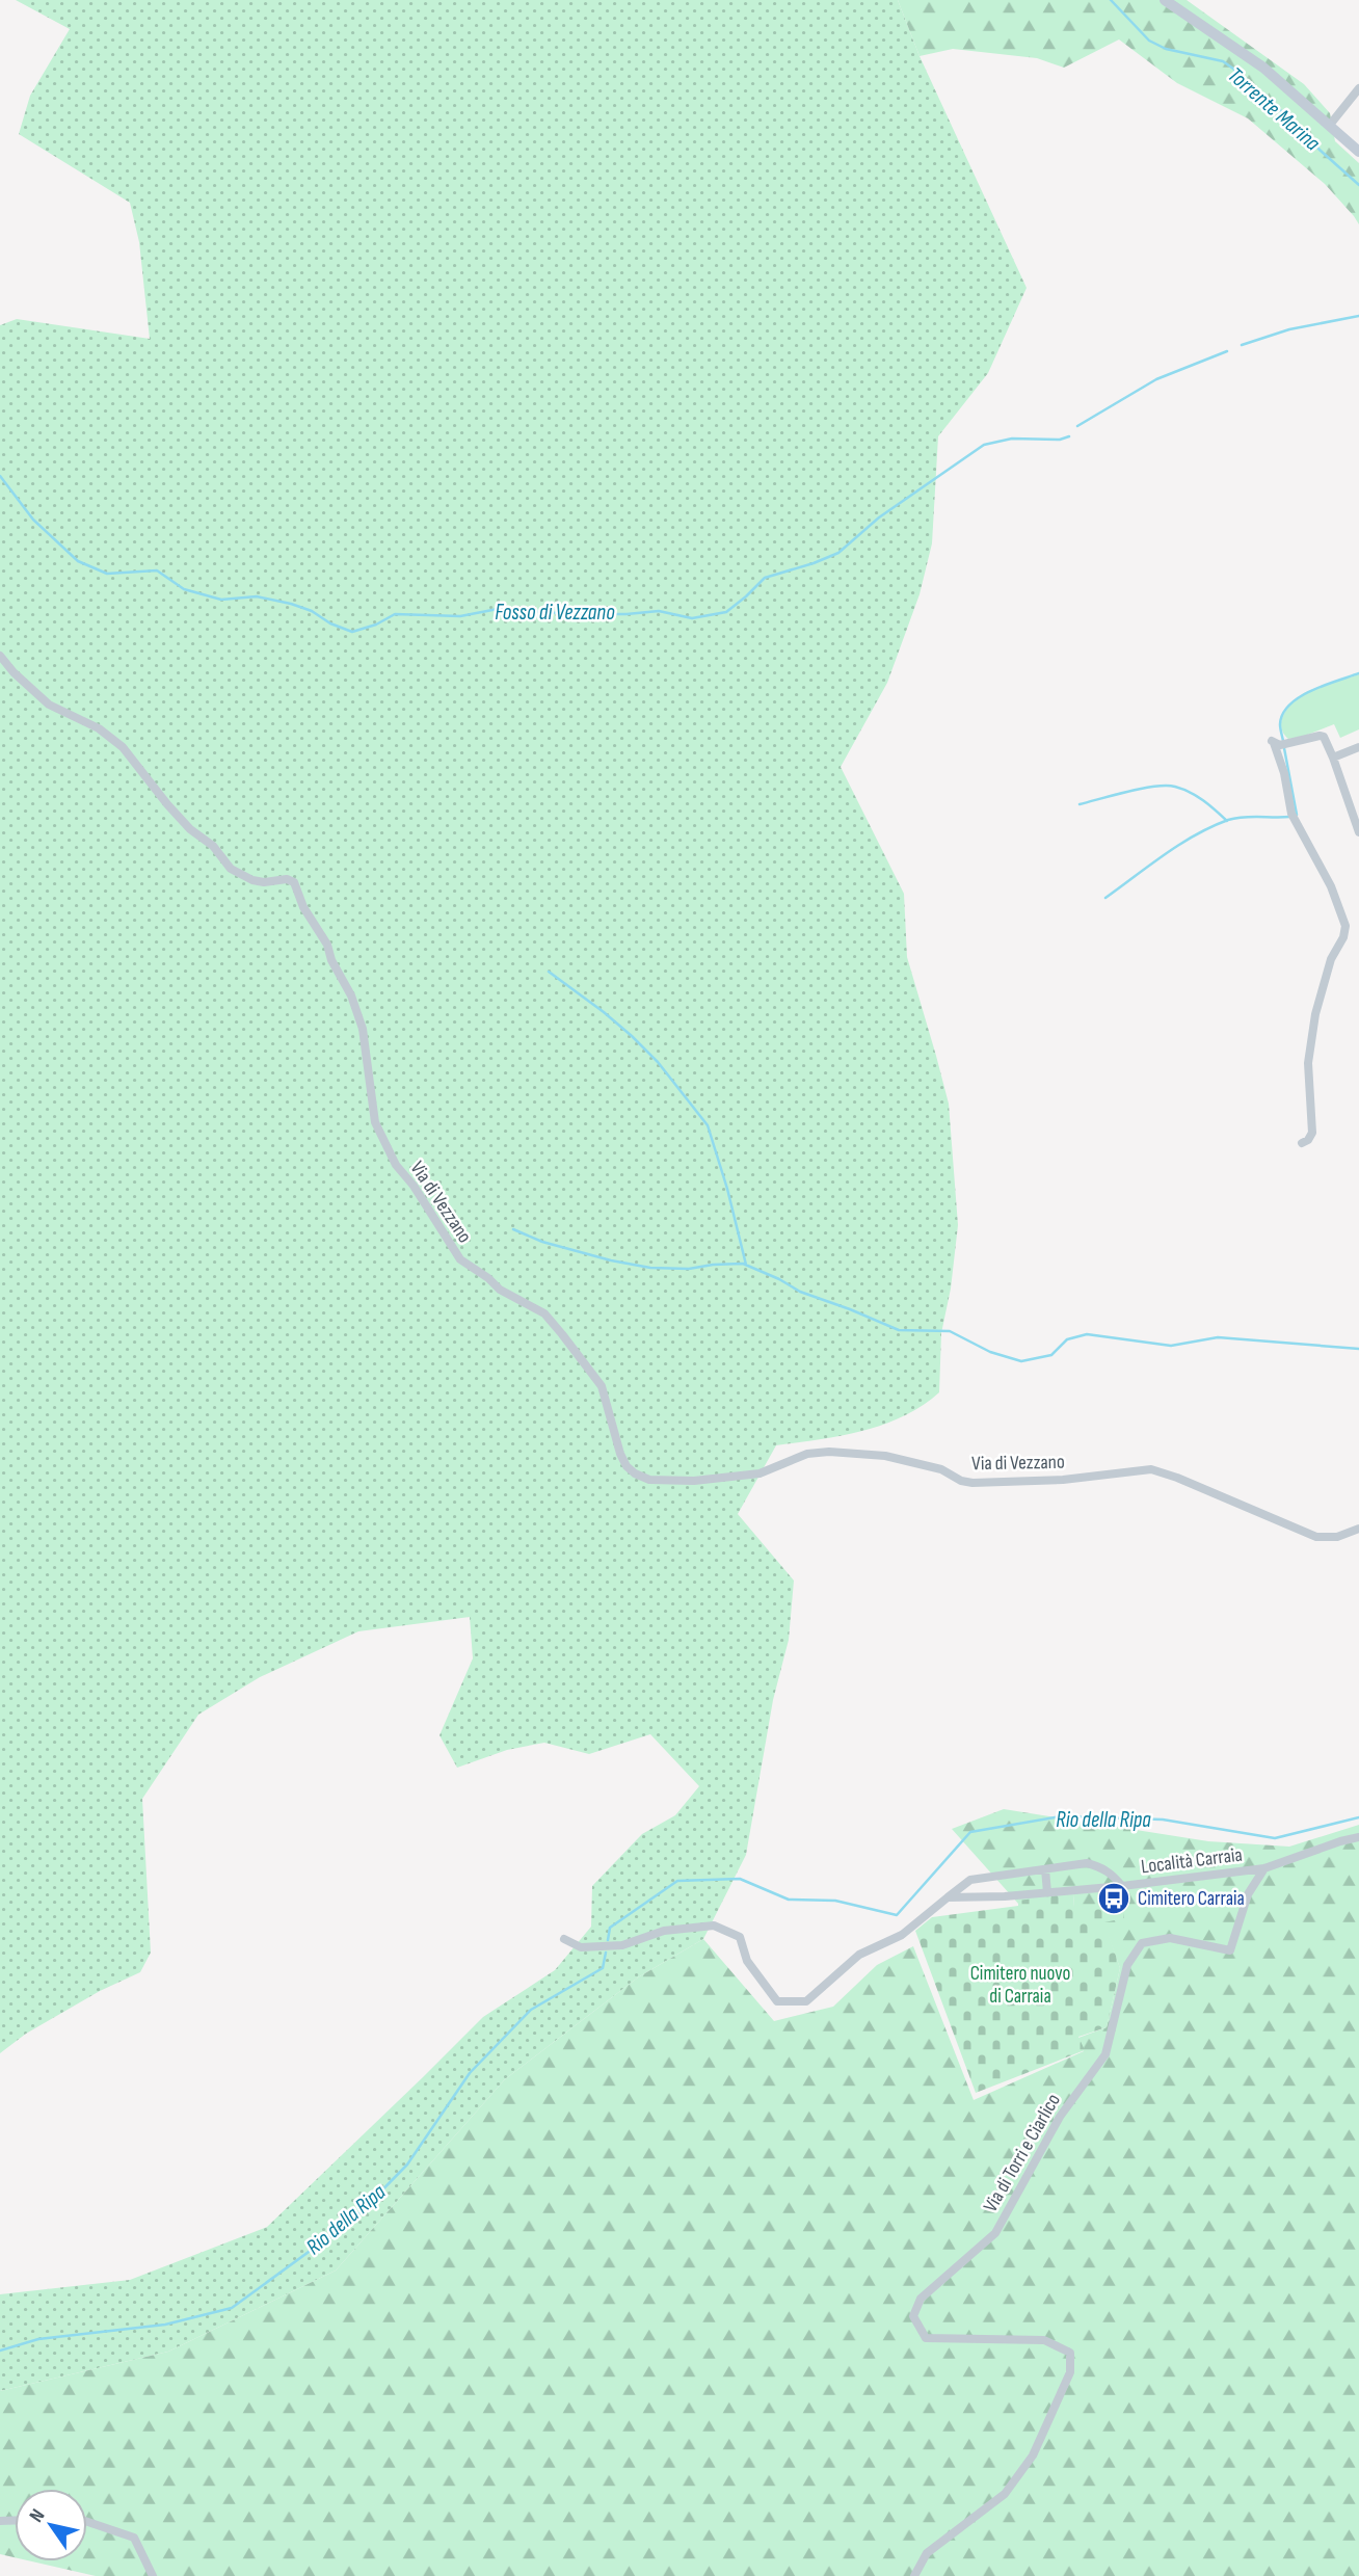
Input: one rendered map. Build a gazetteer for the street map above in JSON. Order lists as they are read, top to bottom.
{
  "streets": {
    "street": ["Via di Vezzano", "Località Carraia", "Via di Torri e Ciarlico"]
  },
  "crossings": [
    ["Località Carraia", "Via di Torri e Ciarlico"]
  ],
  "water": ["Torrente Marina", "Fosso di Vezzano", "Rio della Ripa"],
  "parks": ["Cimitero nuovo di Carraia"],
  "places": {
    "bus stop": ["Cimitero Carraia"]
  },
  "north": "top left"
}
